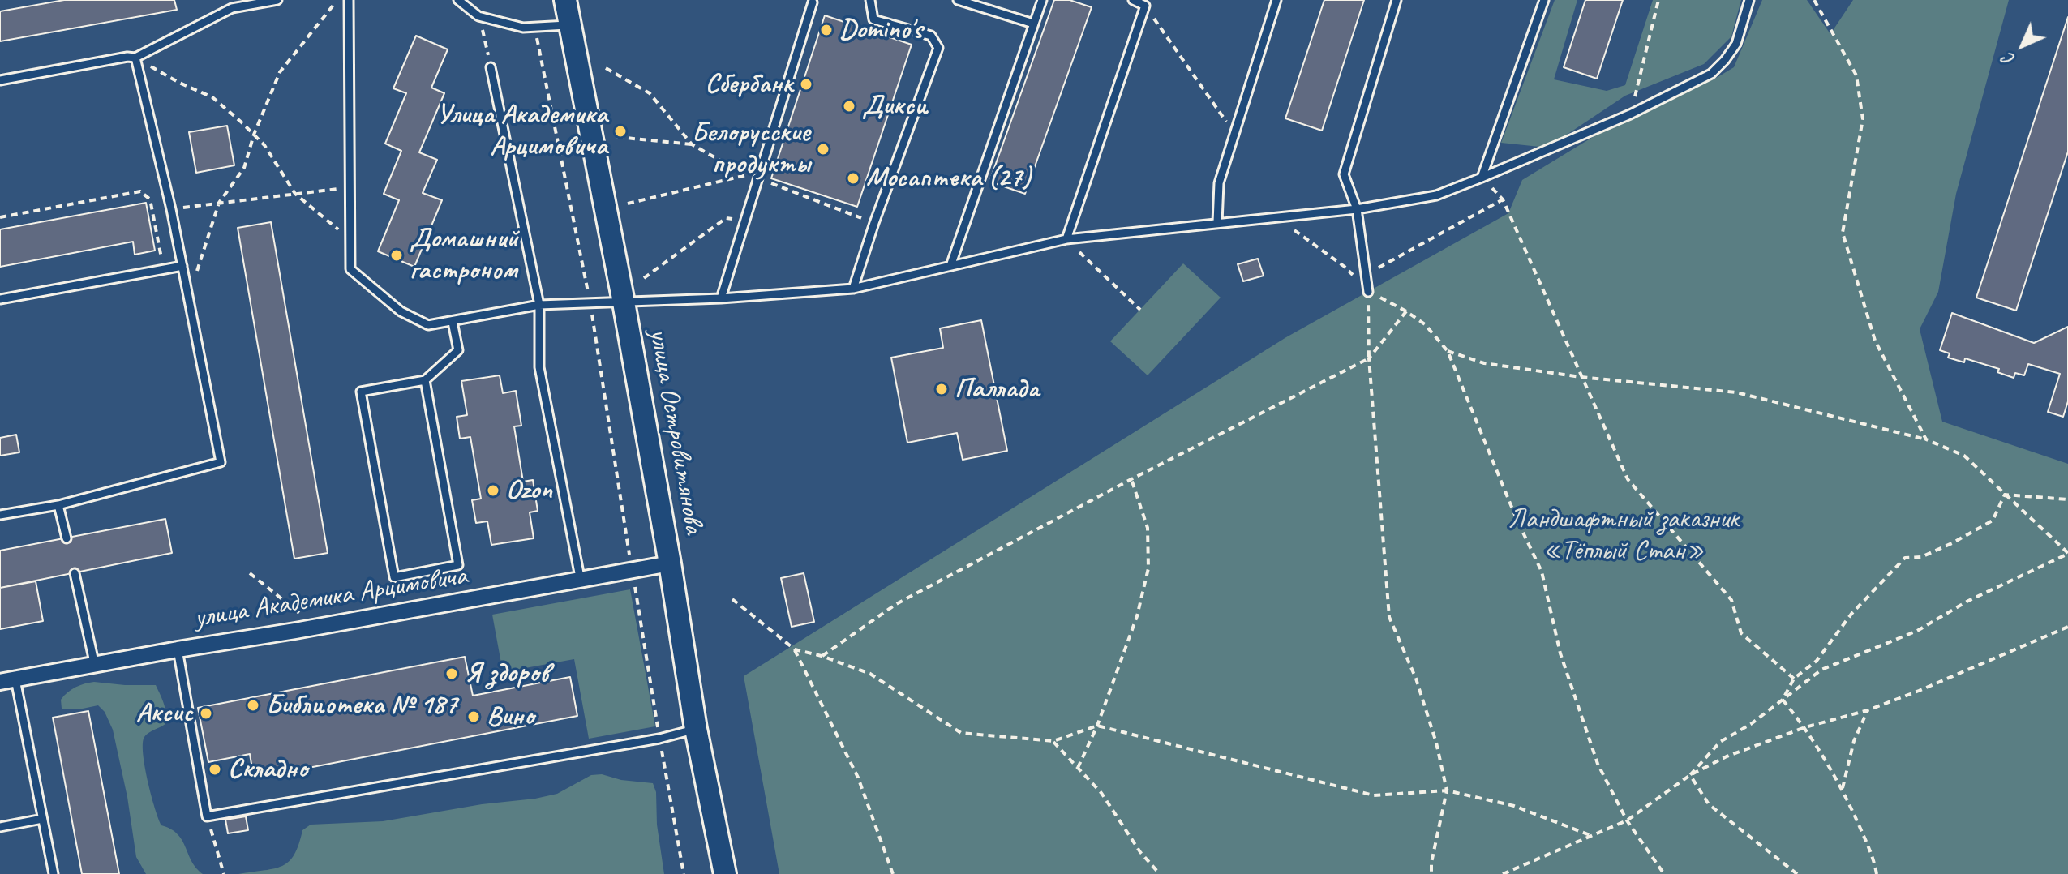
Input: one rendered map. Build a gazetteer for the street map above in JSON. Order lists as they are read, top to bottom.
{
  "streets": {
    "main road": ["улица Островитянова"],
    "street": ["улица Академика Арцимовича"]
  },
  "crossings": [
    ["улица Островитянова", "улица Академика Арцимовича"]
  ],
  "parks": ["Ландшафтный заказник «Тёплый Стан»"],
  "places": [
    "Domino's",
    "Сбербанк",
    "Дикси",
    "Улица Академика Арцимовича",
    "Белорусские продукты",
    "Мосаптека (27)",
    "Домашний гастроном",
    "Паллада",
    "Ozon",
    "Я здоров",
    "Библиотека № 187",
    "Аксис",
    "Вино",
    "Складно"
  ],
  "north": "bottom left"
}
